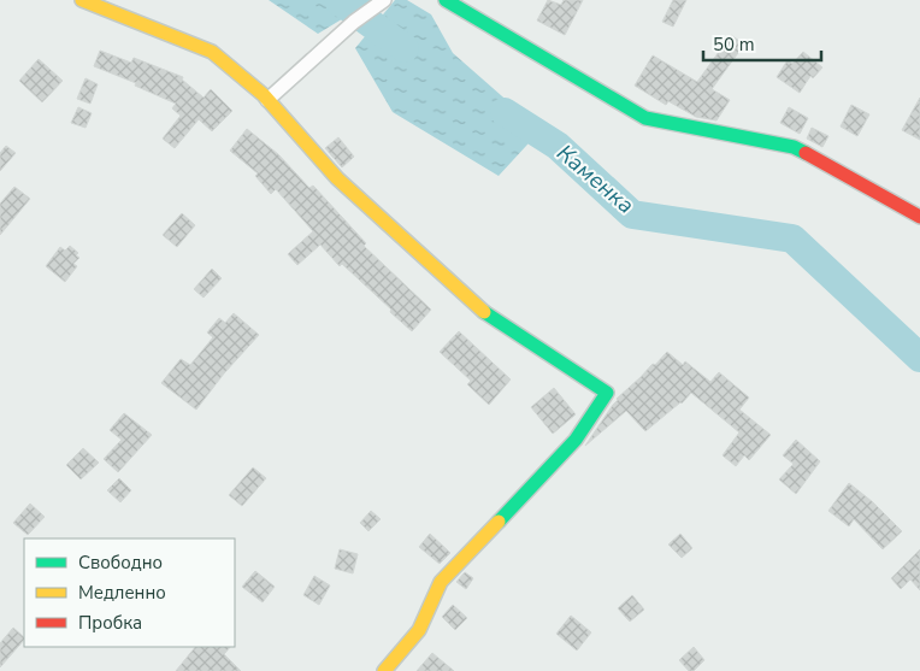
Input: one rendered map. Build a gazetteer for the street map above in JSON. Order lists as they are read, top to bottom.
{
  "water": ["Каменка"],
  "legend": ["Свободно", "Медленно", "Пробка"],
  "scale_bar": "50 m"
}
